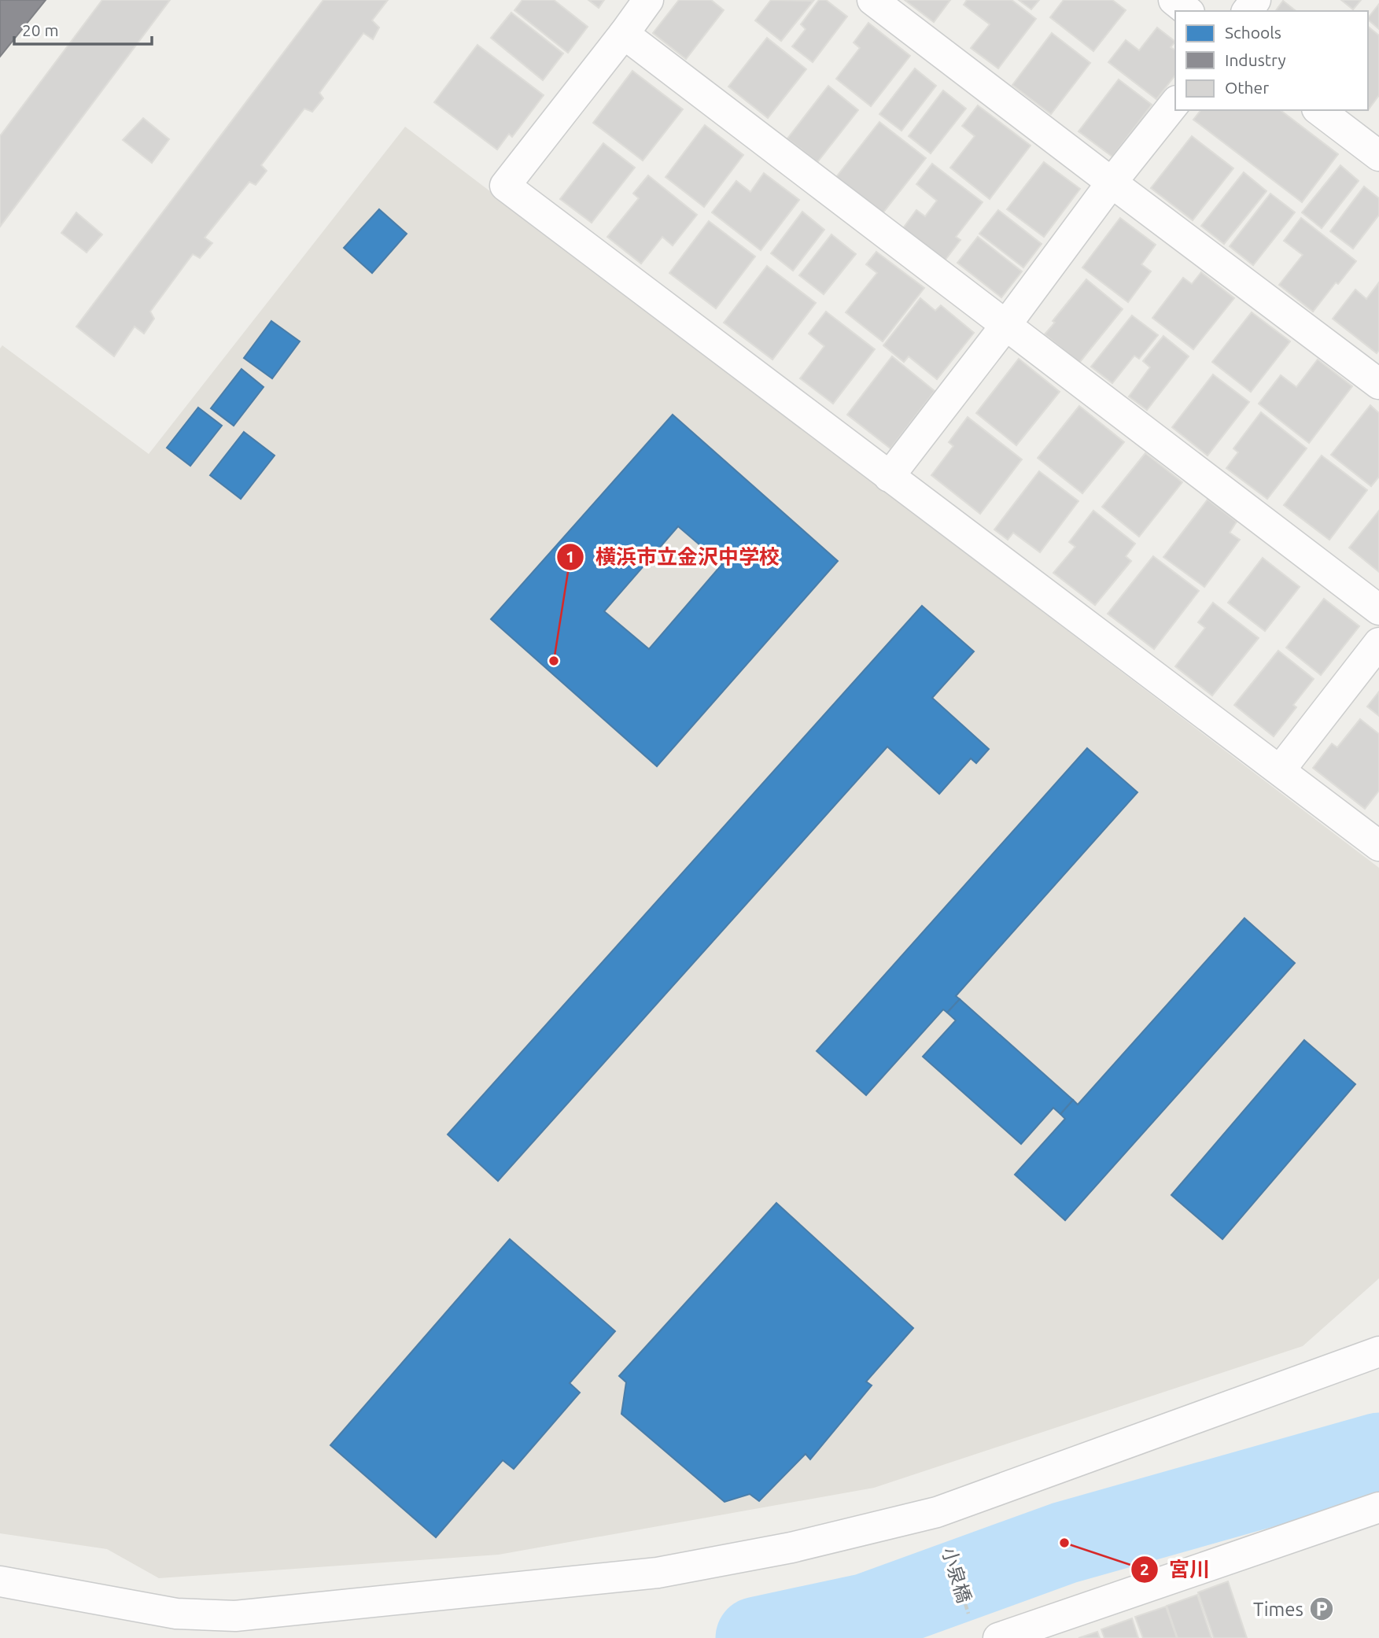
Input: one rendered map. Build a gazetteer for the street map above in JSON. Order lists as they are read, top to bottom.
{
  "streets": {
    "path": ["小泉橋"]
  },
  "places": {
    "other": ["横浜市立金沢中学校", "宮川"],
    "parking": ["Times"]
  },
  "legend": ["Schools", "Industry", "Other"],
  "scale_bar": "20 m"
}
